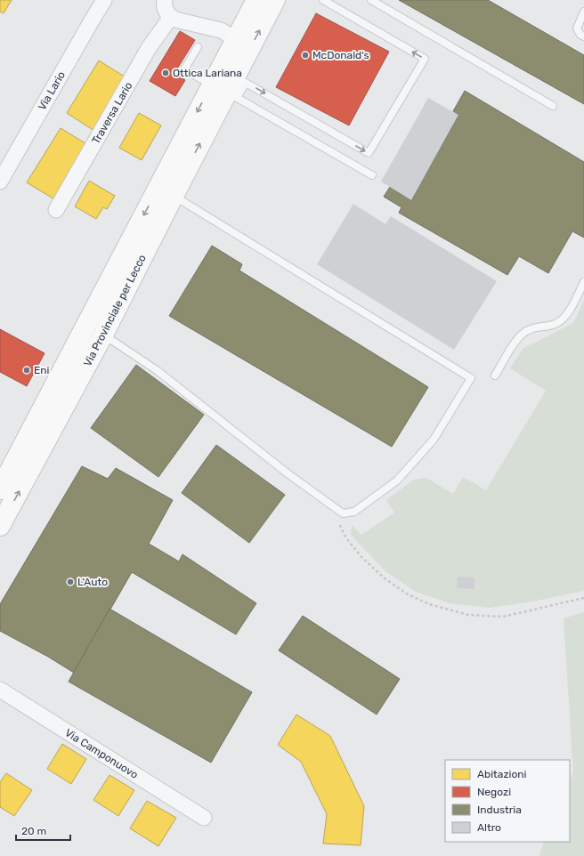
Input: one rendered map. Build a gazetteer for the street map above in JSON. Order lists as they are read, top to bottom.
{
  "streets": {
    "main road": ["Via Provinciale per Lecco"],
    "street": ["Via Lario", "Traversa Lario", "Via Camponuovo"]
  },
  "places": [
    "McDonald's",
    "Ottica Lariana",
    "Eni",
    "L'Auto"
  ],
  "legend": [
    "Abitazioni",
    "Negozi",
    "Industria",
    "Altro"
  ],
  "scale_bar": "20 m"
}
